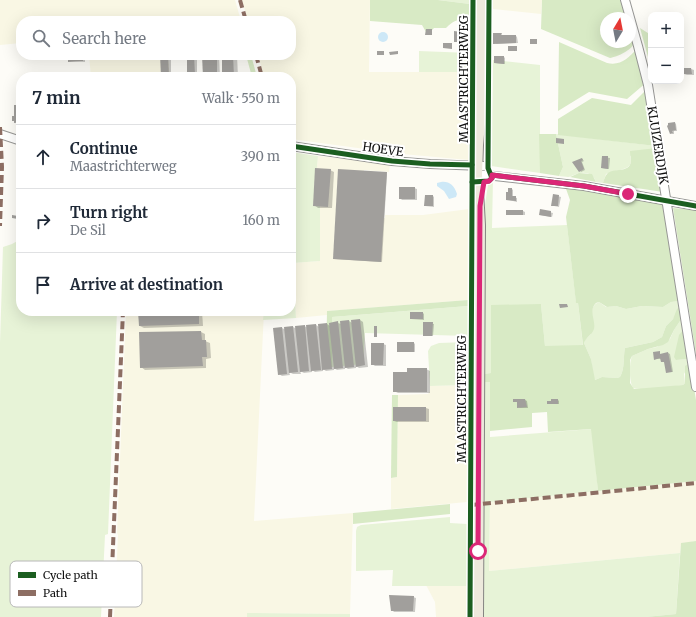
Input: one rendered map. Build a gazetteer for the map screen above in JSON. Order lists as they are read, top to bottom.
{
  "streets": {
    "main road": ["MAASTRICHTERWEG"],
    "street": ["KLUIZERDIJK", "HOEVE"]
  },
  "crossings": [
    ["MAASTRICHTERWEG", "HOEVE"],
    ["KLUIZERDIJK", "HOEVE"]
  ],
  "legend": ["Cycle path", "Path"],
  "north": "top",
  "page": {
    "map_buttons": ["+", "−"],
    "search": "Search here",
    "heading": ["7 min", "Walk · 550 m"],
    "list": [
      ["Continue", "Maastrichterweg", "390 m"],
      ["Turn right", "De Sil", "160 m"],
      "Arrive at destination"
    ]
  }
}
